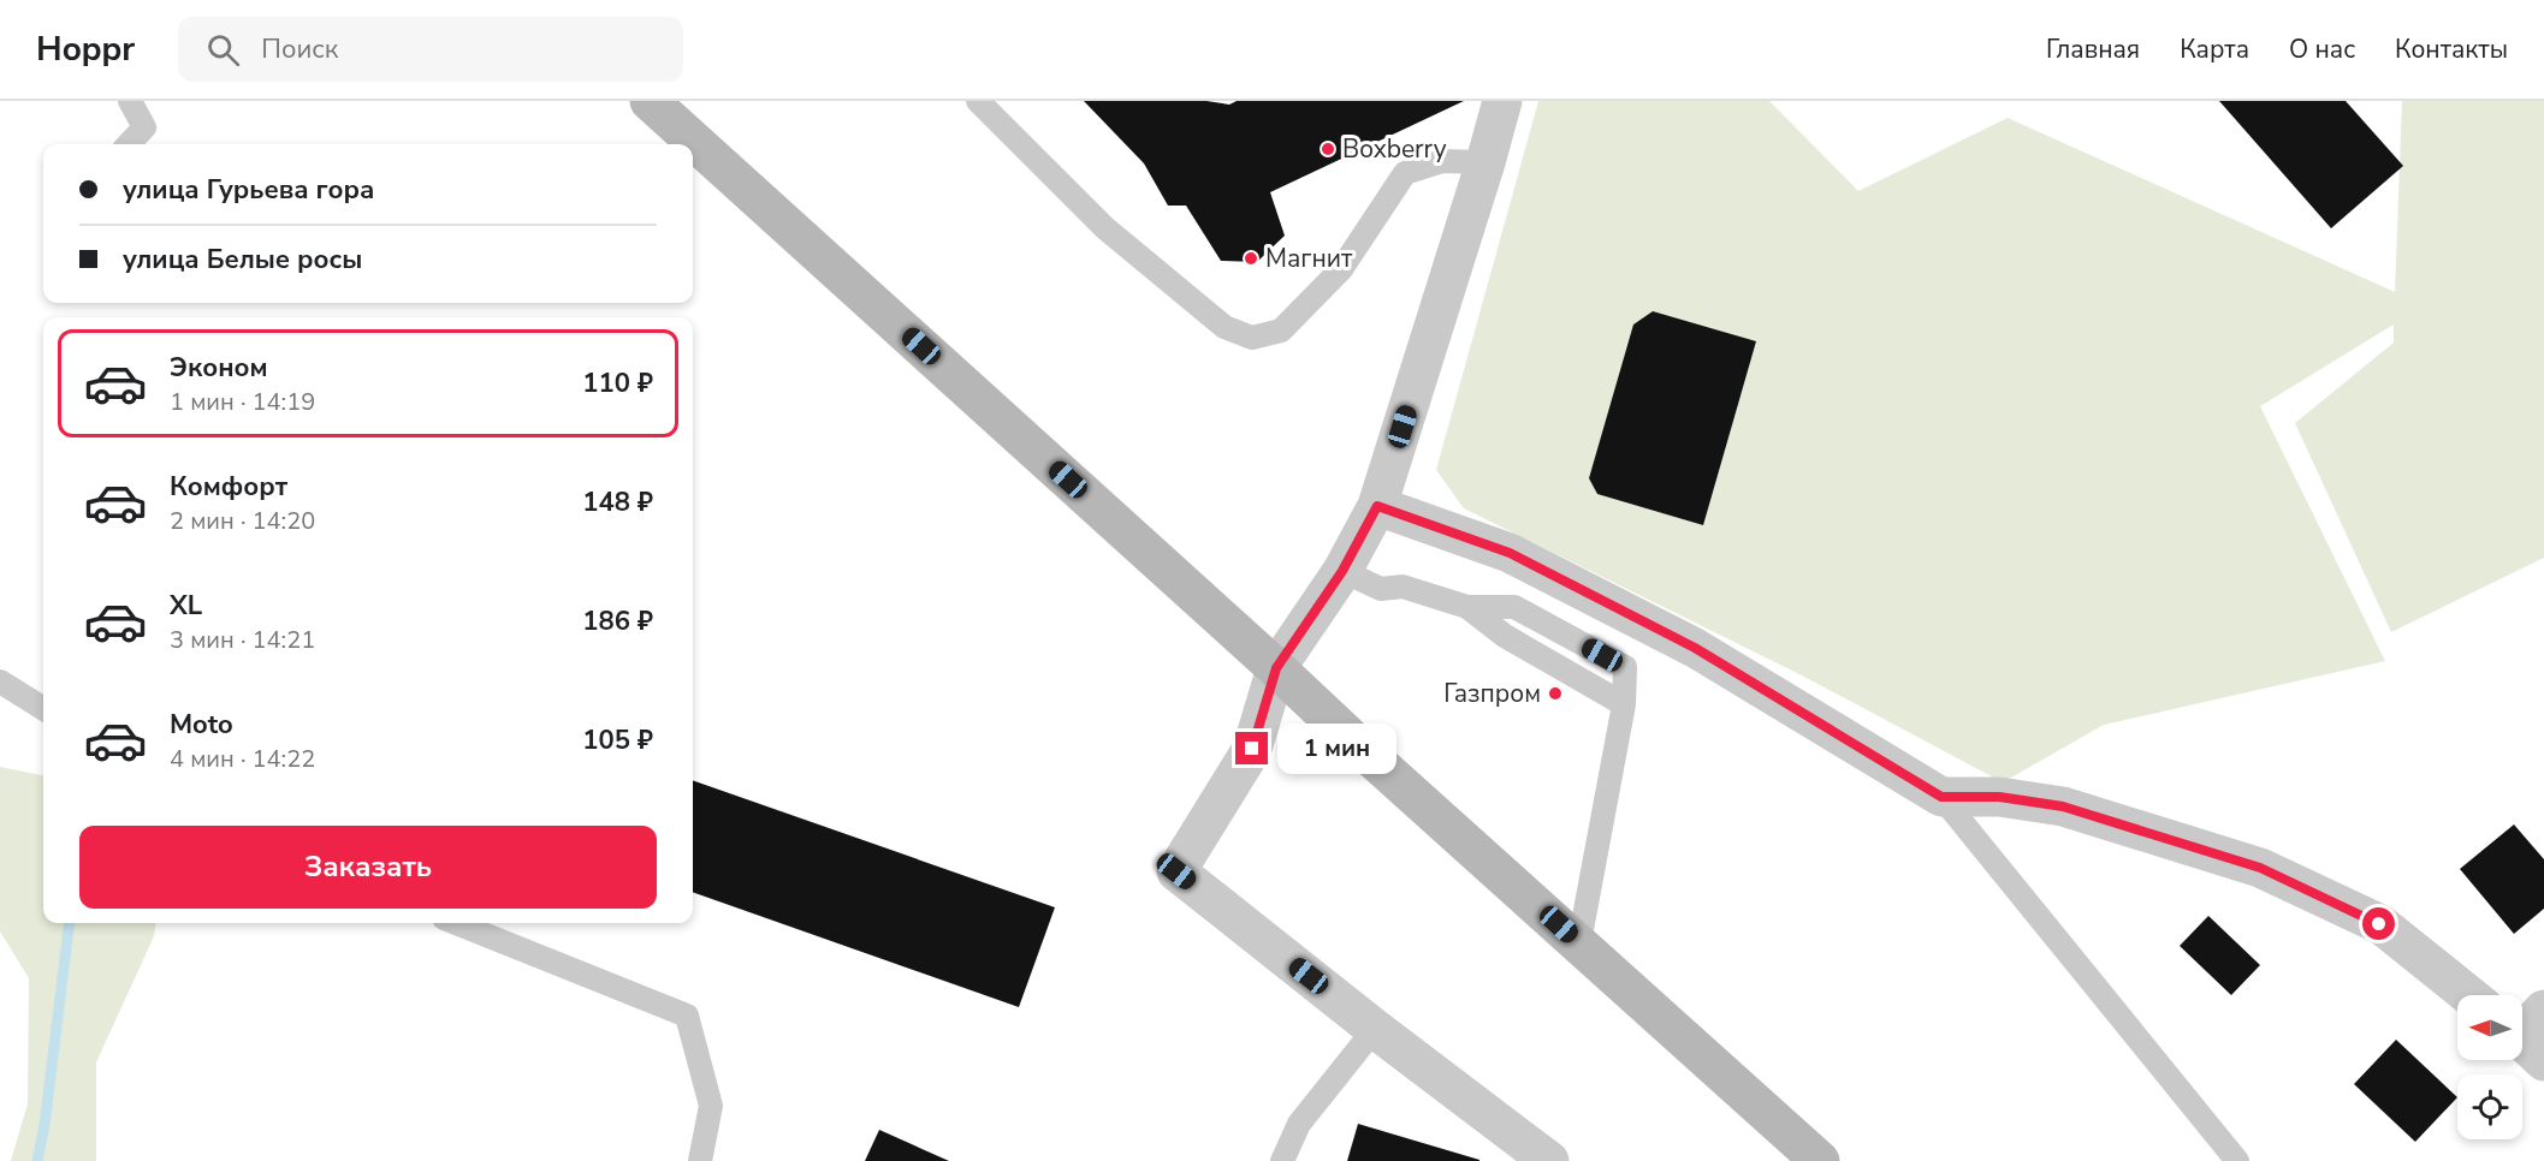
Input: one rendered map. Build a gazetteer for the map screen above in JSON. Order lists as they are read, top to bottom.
{
  "places": ["Boxberry", "Магнит", "Газпром"],
  "north": "left",
  "page": {
    "header": "Hoppr",
    "search": "Поиск",
    "nav": [
      "Главная",
      "Карта",
      "О нас",
      "Контакты"
    ],
    "banner": ["улица Гурьева гора", "улица Белые росы"],
    "list": [
      {
        "name": "Эконом",
        "note": "1 мин · 14:19",
        "value": "110 ₽"
      },
      {
        "name": "Комфорт",
        "note": "2 мин · 14:20",
        "value": "148 ₽"
      },
      {
        "name": "XL",
        "note": "3 мин · 14:21",
        "value": "186 ₽"
      },
      {
        "name": "Moto",
        "note": "4 мин · 14:22",
        "value": "105 ₽"
      }
    ],
    "bubble": "1 мин",
    "buttons": "Заказать"
  }
}
